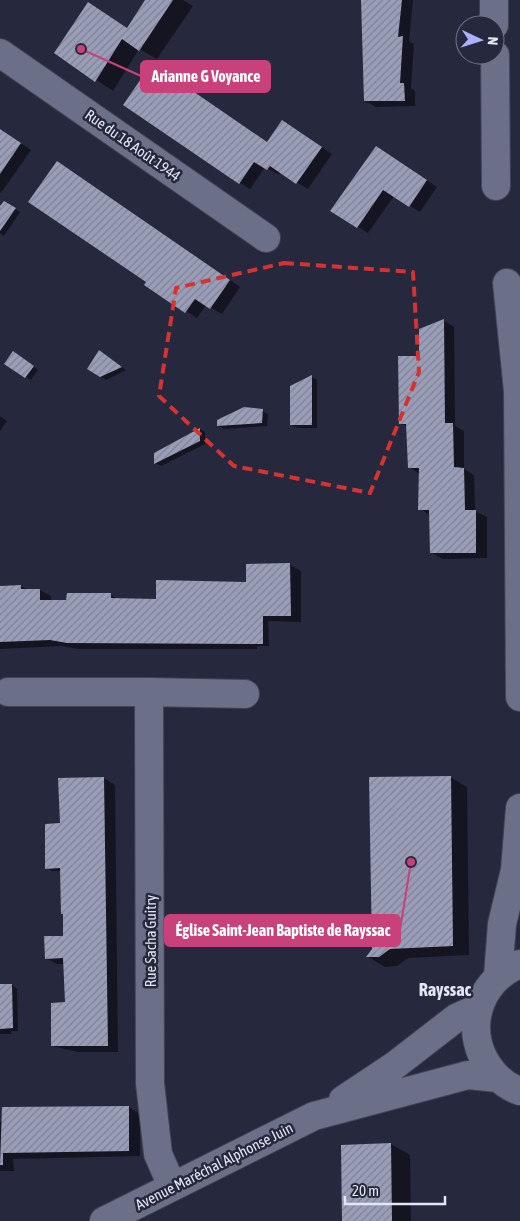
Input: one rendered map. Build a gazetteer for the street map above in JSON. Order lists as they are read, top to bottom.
{
  "streets": {
    "street": ["Rue du 18 Août 1944", "Rue Sacha Guitry", "Avenue Maréchal Alphonse Juin"]
  },
  "crossings": [
    ["Rue Sacha Guitry", "Avenue Maréchal Alphonse Juin"]
  ],
  "districts": ["Rayssac"],
  "places": ["Arianne G Voyance", "Église Saint-Jean Baptiste de Rayssac"],
  "scale_bar": "20 m",
  "north": "right"
}
